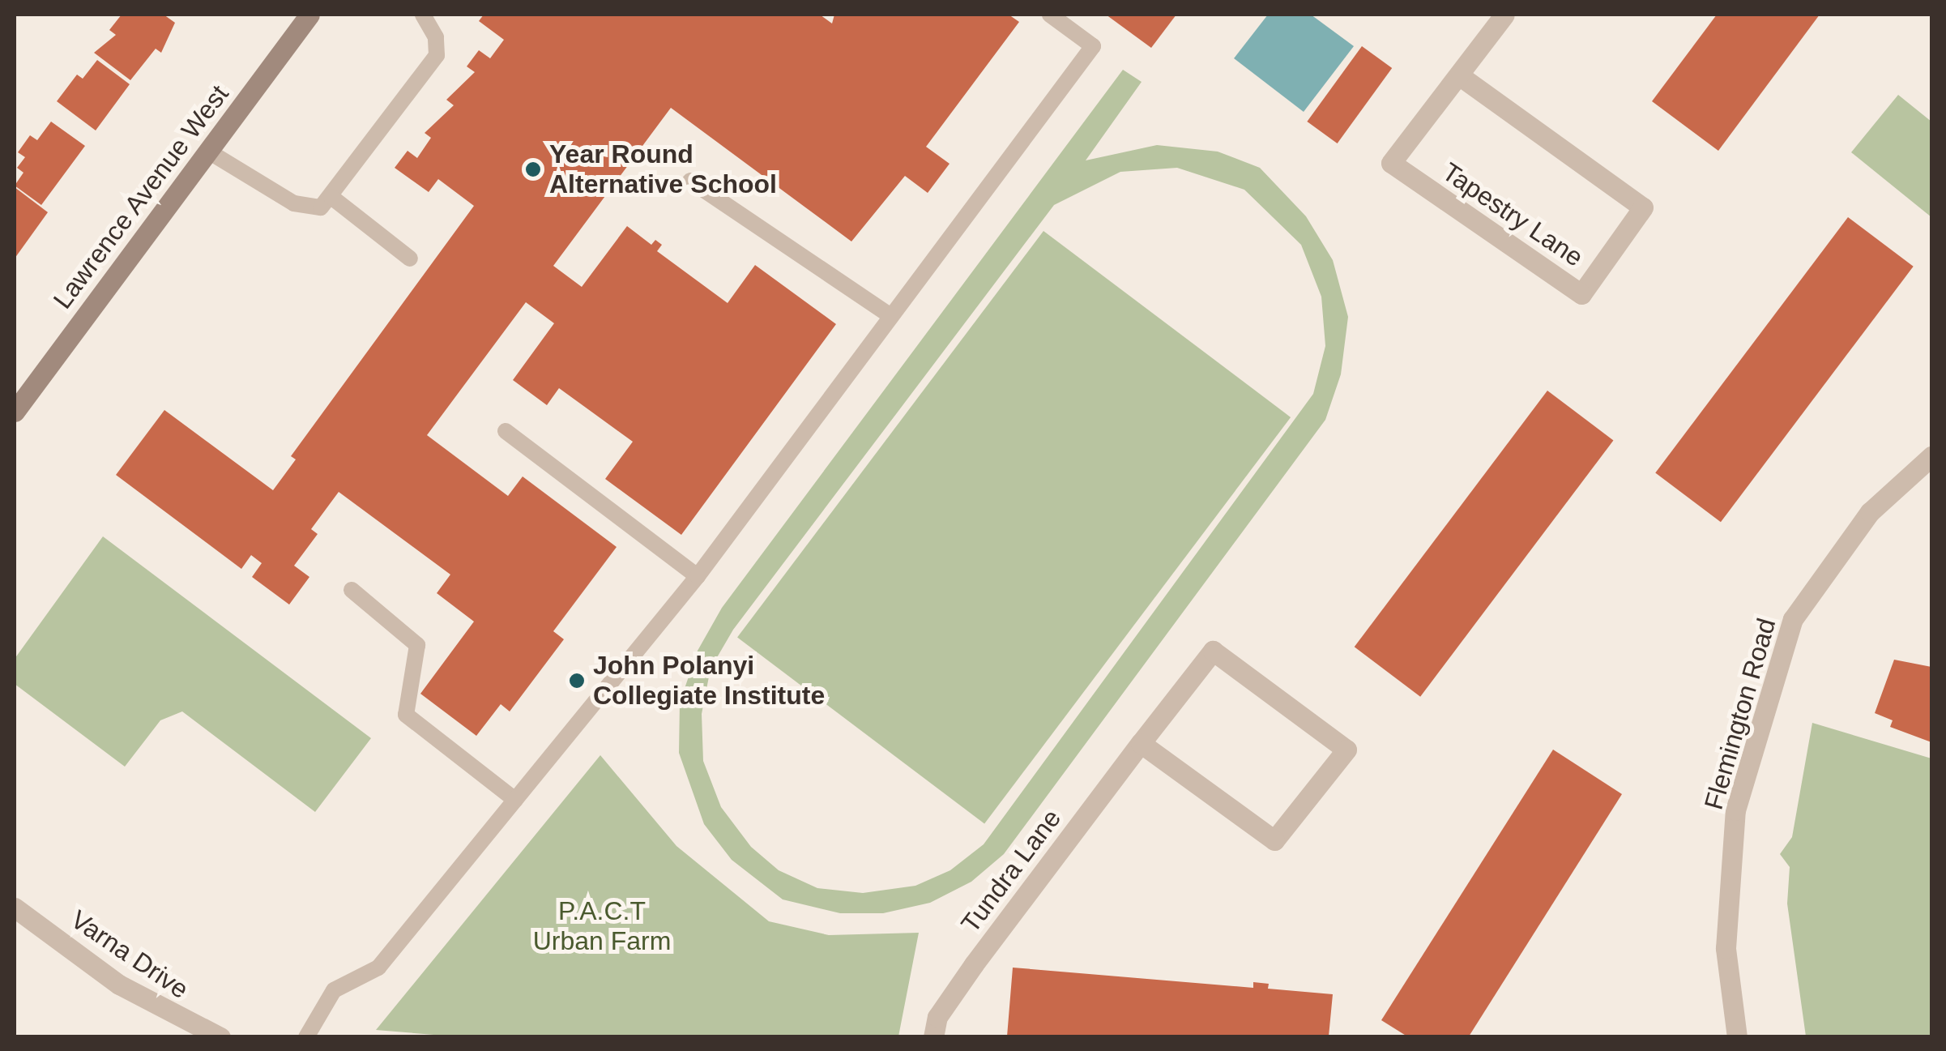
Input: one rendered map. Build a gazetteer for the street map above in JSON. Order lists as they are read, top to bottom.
{
  "streets": {
    "main road": ["Lawrence Avenue West"],
    "street": [
      "Tapestry Lane",
      "Flemington Road",
      "Tundra Lane",
      "Varna Drive"
    ]
  },
  "parks": ["P.A.C.T Urban Farm"],
  "places": ["Year Round Alternative School", "John Polanyi Collegiate Institute"]
}
